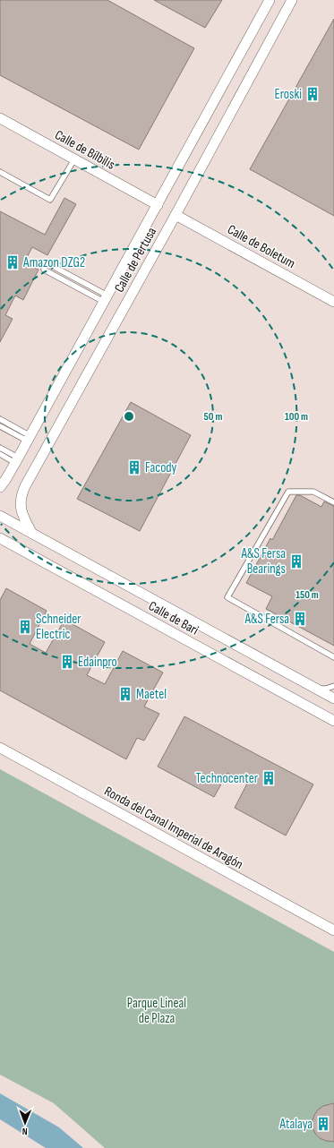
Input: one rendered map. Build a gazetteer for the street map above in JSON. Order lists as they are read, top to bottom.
{
  "streets": {
    "street": [
      "Calle de Bílbilis",
      "Calle de Boletum",
      "Calle de Pertusa",
      "Calle de Bari",
      "Ronda del Canal Imperial de Aragón"
    ]
  },
  "crossings": [
    ["Calle de Bílbilis", "Calle de Pertusa"],
    ["Calle de Boletum", "Calle de Pertusa"],
    ["Calle de Pertusa", "Calle de Bari"]
  ],
  "parks": ["Parque Lineal de Plaza"],
  "places": {
    "building": [
      "Eroski",
      "Amazon DZG2",
      "Facody",
      "A&S Fersa Bearings",
      "A&S Fersa",
      "Schneider Electric",
      "Edainpro",
      "Maetel",
      "Technocenter",
      "Atalaya"
    ]
  },
  "north": "bottom",
  "rings": ["50 m", "100 m", "150 m"]
}
